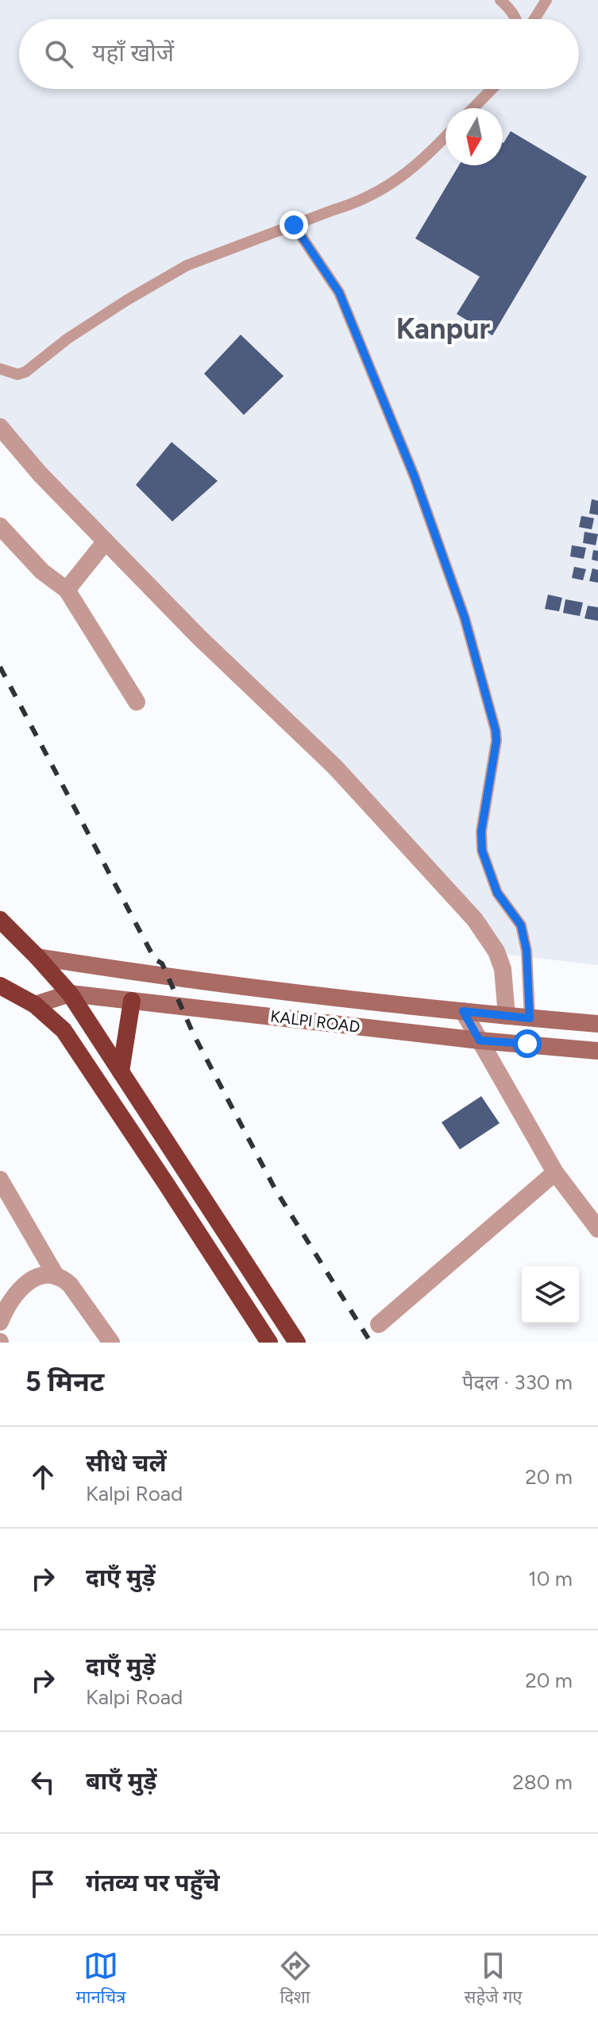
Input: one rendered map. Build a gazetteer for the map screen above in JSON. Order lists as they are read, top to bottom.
{
  "streets": {
    "main road": ["KALPI ROAD"]
  },
  "districts": ["Kanpur"],
  "north": "bottom",
  "page": {
    "search": "यहाँ खोजें",
    "heading": ["5 मिनट", "पैदल · 330 m"],
    "list": [
      ["सीधे चलें", "Kalpi Road", "20 m"],
      ["दाएँ मुड़ें", "10 m"],
      ["दाएँ मुड़ें", "Kalpi Road", "20 m"],
      ["बाएँ मुड़ें", "280 m"],
      "गंतव्य पर पहुँचे"
    ],
    "nav": ["मानचित्र", "दिशा", "सहेजे गए"]
  }
}
